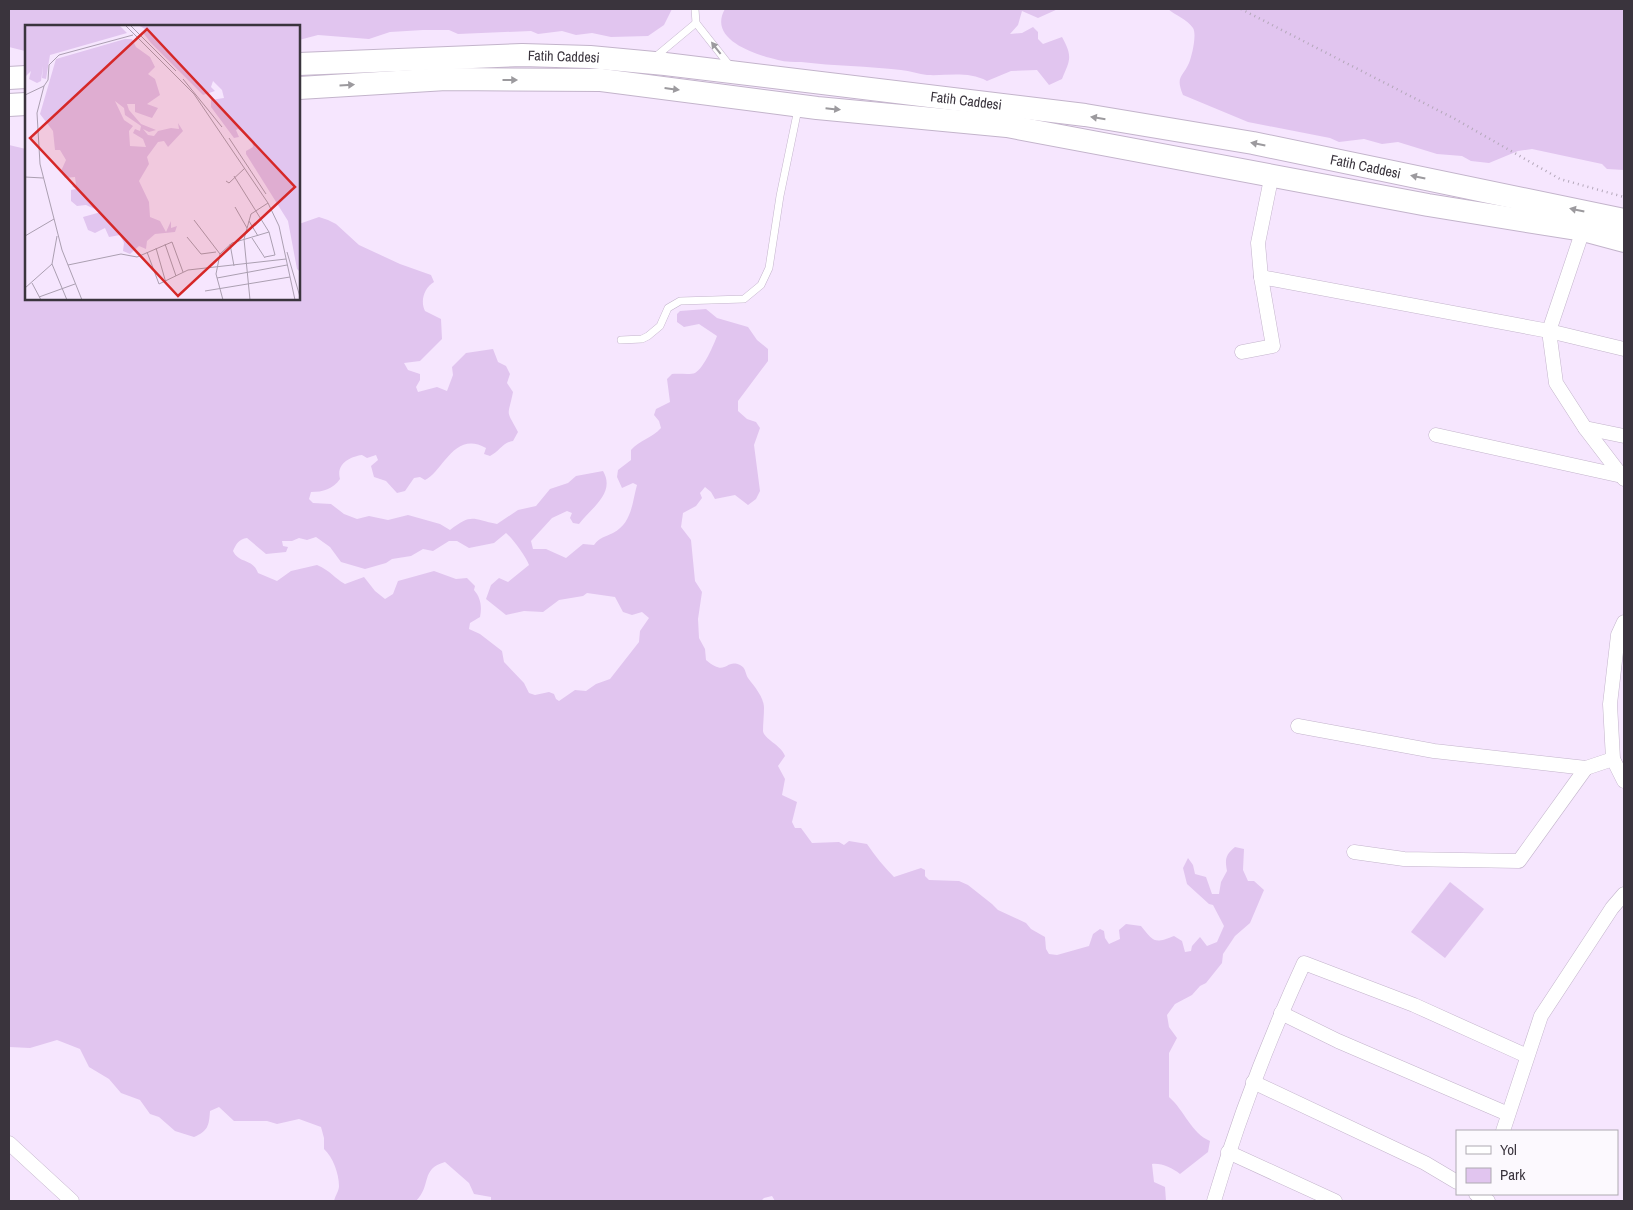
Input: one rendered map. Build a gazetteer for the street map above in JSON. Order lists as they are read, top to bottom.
{
  "streets": {
    "main road": ["Fatih Caddesi"]
  },
  "legend": ["Yol", "Park"]
}
